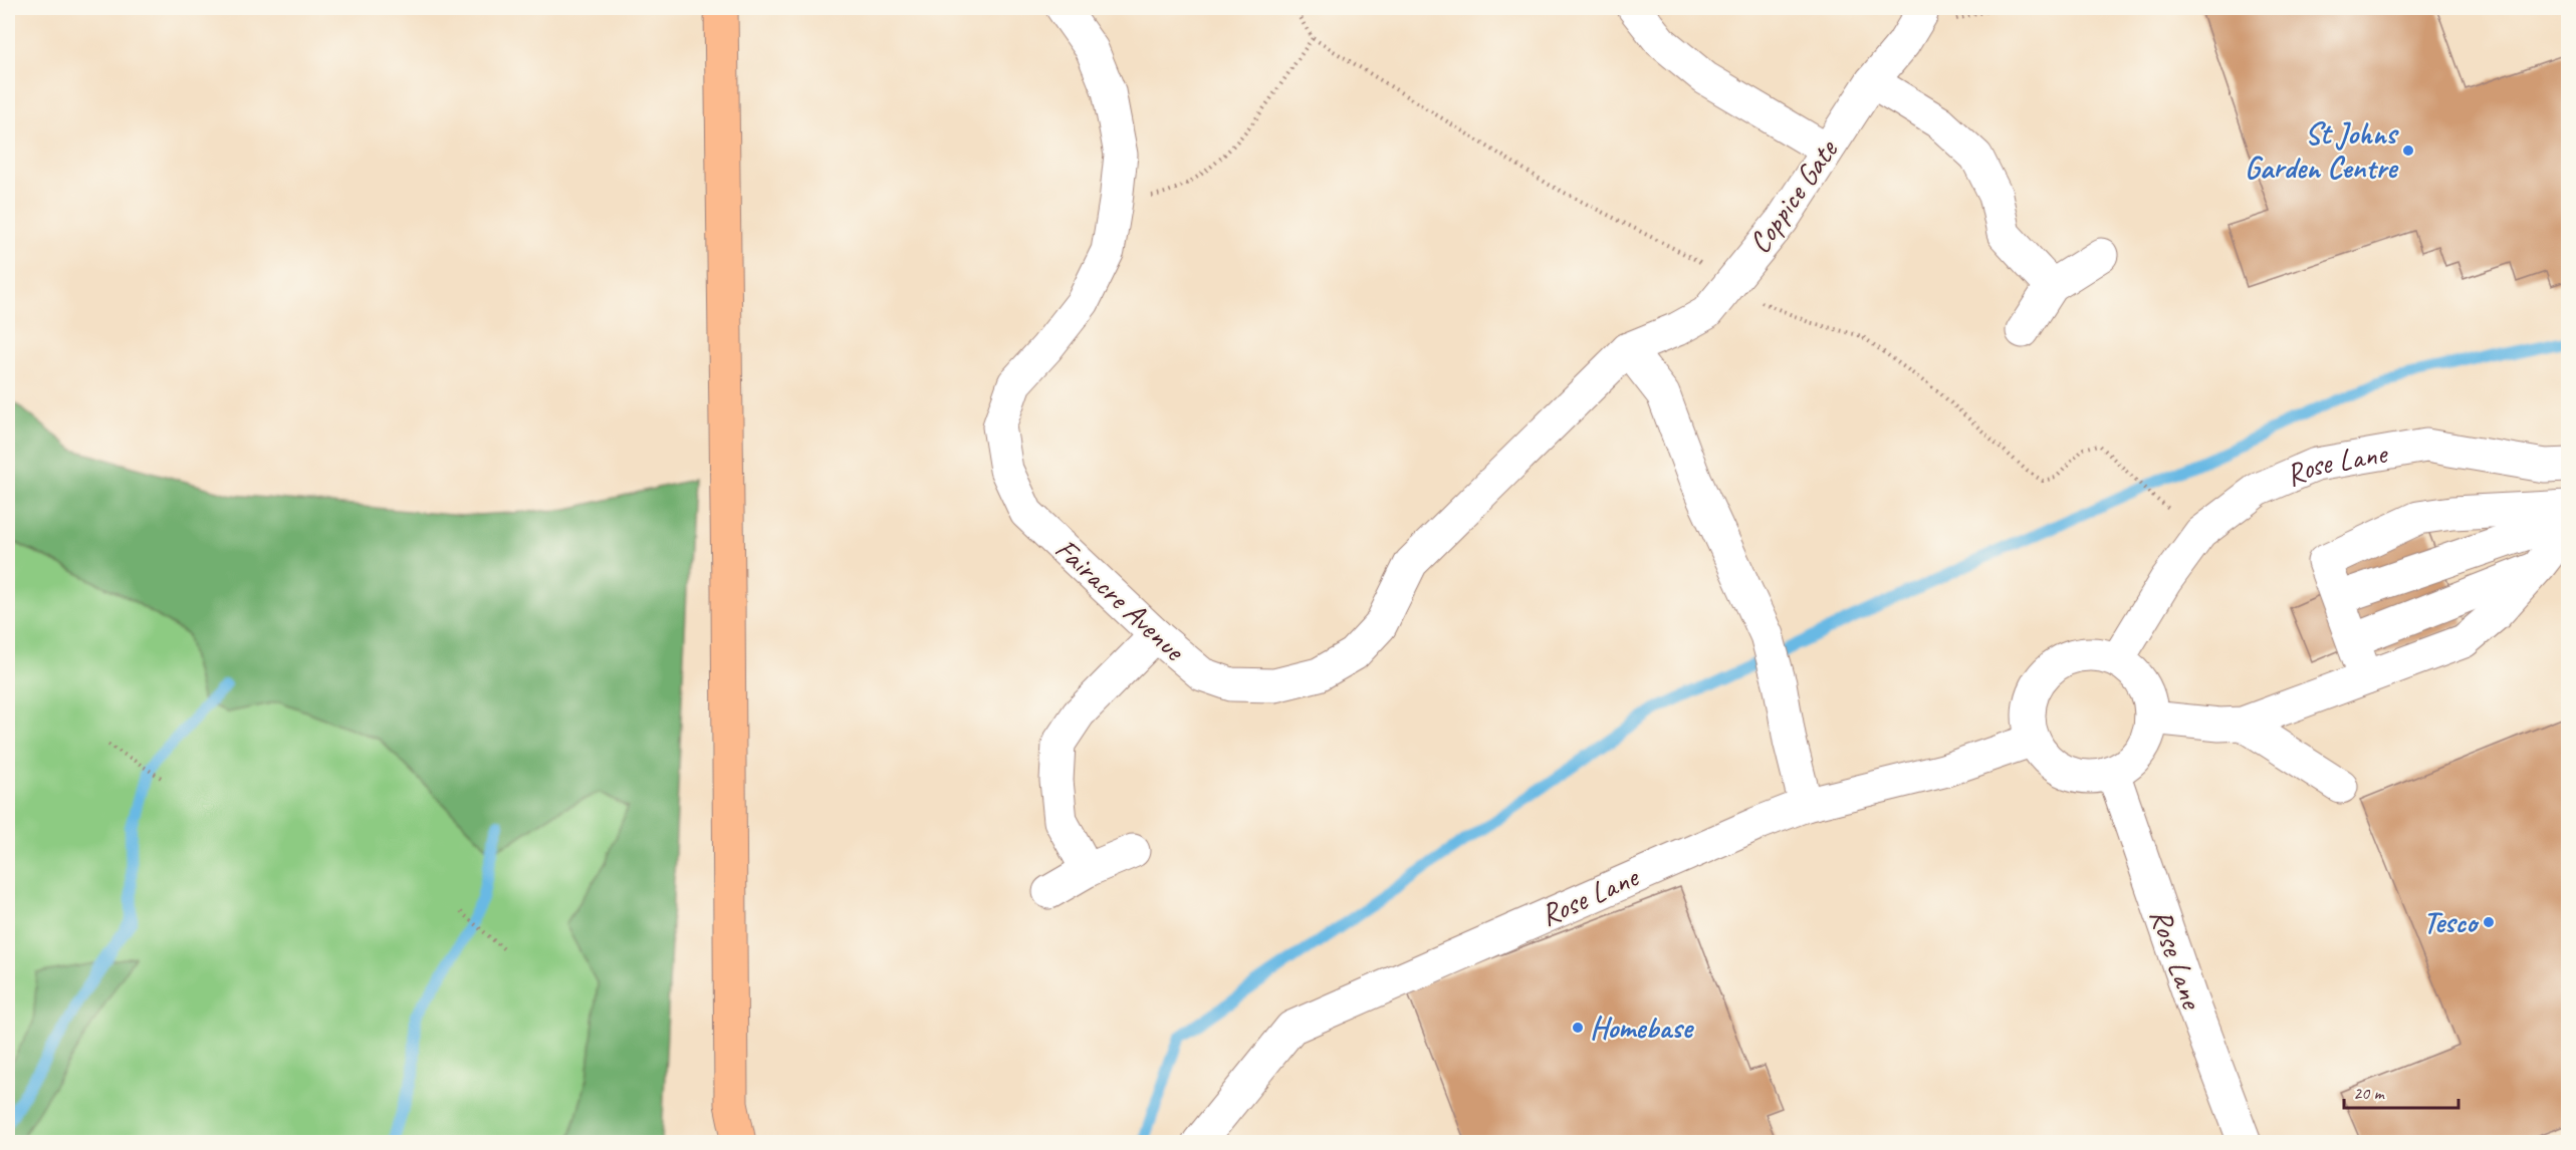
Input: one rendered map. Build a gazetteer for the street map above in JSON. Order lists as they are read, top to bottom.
{
  "streets": {
    "street": ["Coppice Gate", "Rose Lane", "Fairacre Avenue"]
  },
  "crossings": [
    ["Coppice Gate", "Fairacre Avenue"]
  ],
  "places": ["St Johns Garden Centre", "Tesco", "Homebase"],
  "scale_bar": "20 m"
}
